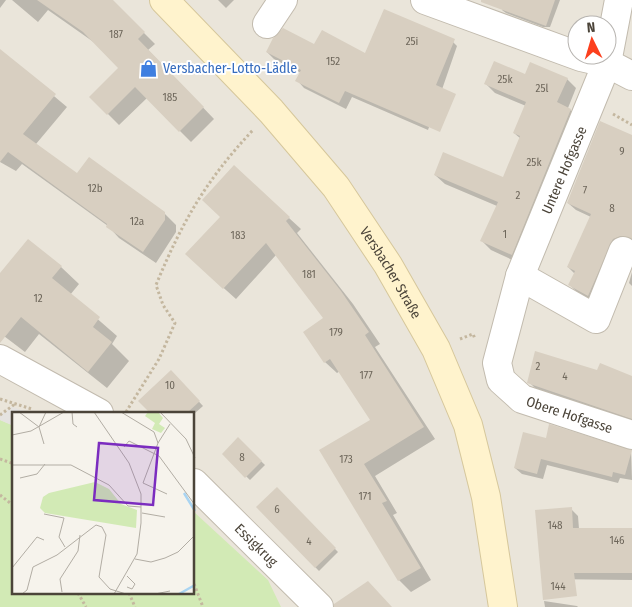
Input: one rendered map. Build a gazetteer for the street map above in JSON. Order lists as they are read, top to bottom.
{
  "streets": {
    "main road": ["Versbacher Straße"],
    "street": ["Untere Hofgasse", "Obere Hofgasse", "Essigkrug"]
  },
  "crossings": [
    ["Untere Hofgasse", "Obere Hofgasse"]
  ],
  "places": {
    "shop": ["Versbacher-Lotto-Lädle"]
  },
  "house_numbers": [
    "187",
    "25i",
    "152",
    "25k",
    "25l",
    "185",
    "9",
    "25k",
    "12b",
    "7",
    "2",
    "8",
    "12a",
    "1",
    "183",
    "181",
    "12",
    "179",
    "2",
    "177",
    "4",
    "10",
    "8",
    "173",
    "171",
    "6",
    "148",
    "146",
    "4",
    "144"
  ],
  "north": "top"
}
